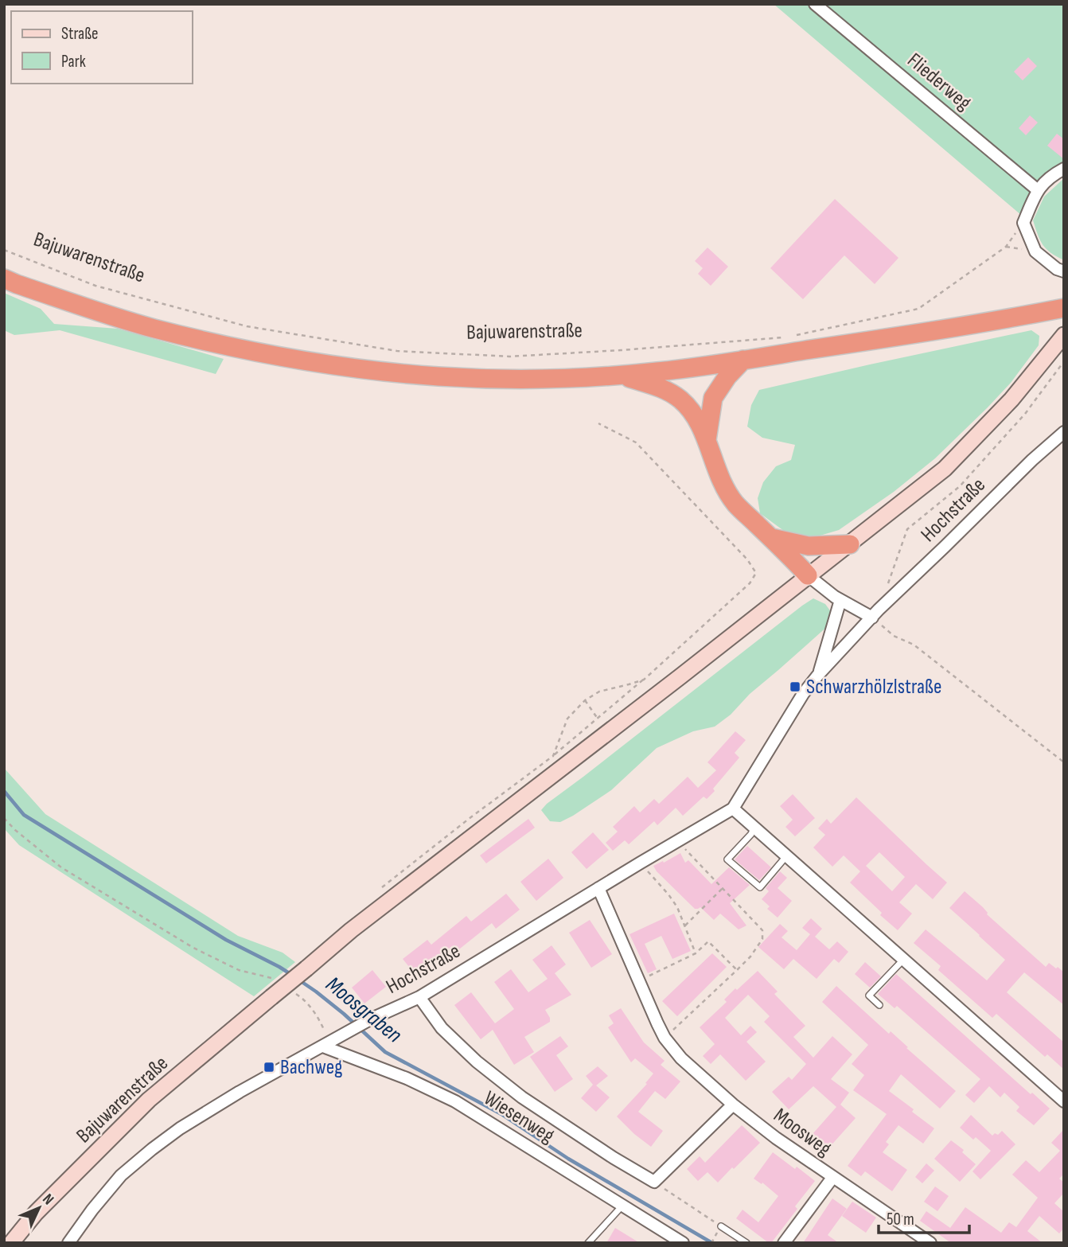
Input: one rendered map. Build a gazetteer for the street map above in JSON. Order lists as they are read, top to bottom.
{
  "streets": {
    "main road": ["Bajuwarenstraße"],
    "street": [
      "Fliederweg",
      "Hochstraße",
      "Wiesenweg",
      "Moosweg"
    ]
  },
  "crossings": [
    ["Hochstraße", "Wiesenweg"],
    ["Hochstraße", "Moosweg"]
  ],
  "water": ["Moosgraben"],
  "places": {
    "transit": ["Schwarzhölzlstraße", "Bachweg"]
  },
  "legend": ["Straße", "Park"],
  "scale_bar": "50 m",
  "north": "top right"
}
